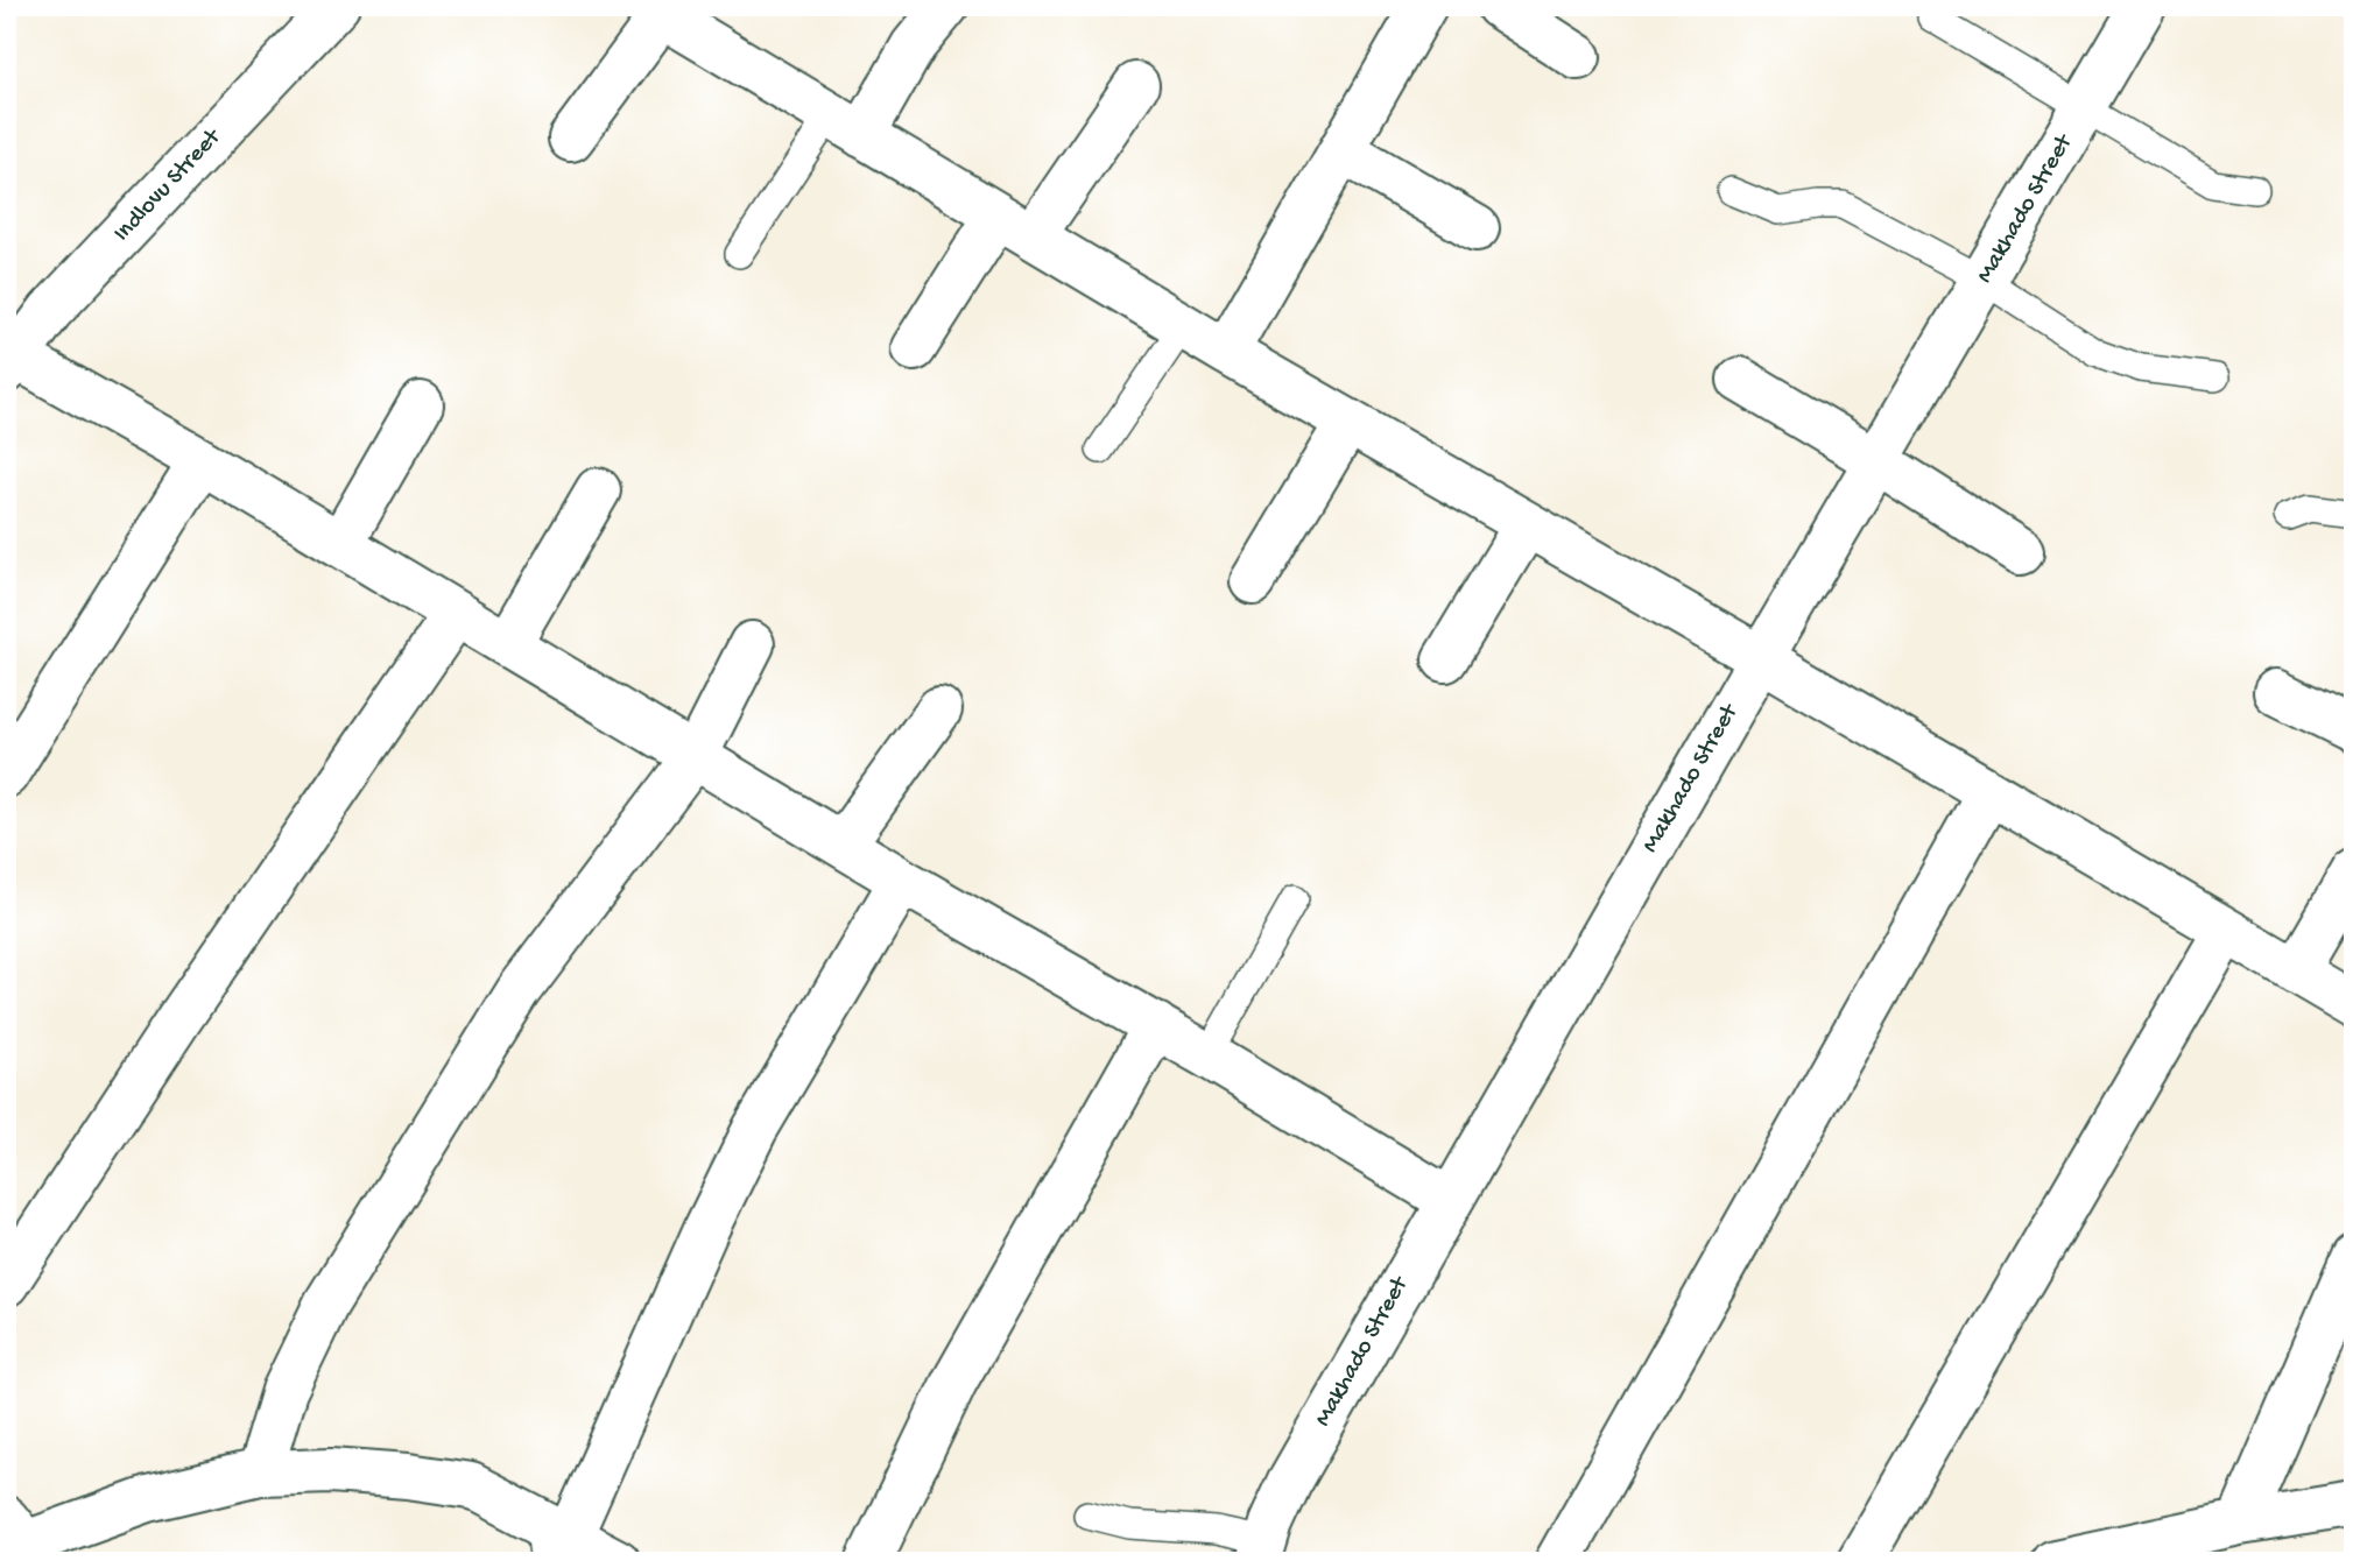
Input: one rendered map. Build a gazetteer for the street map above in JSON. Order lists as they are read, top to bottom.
{
  "streets": {
    "street": ["Indlovu Street", "Makhado Street"]
  }
}
